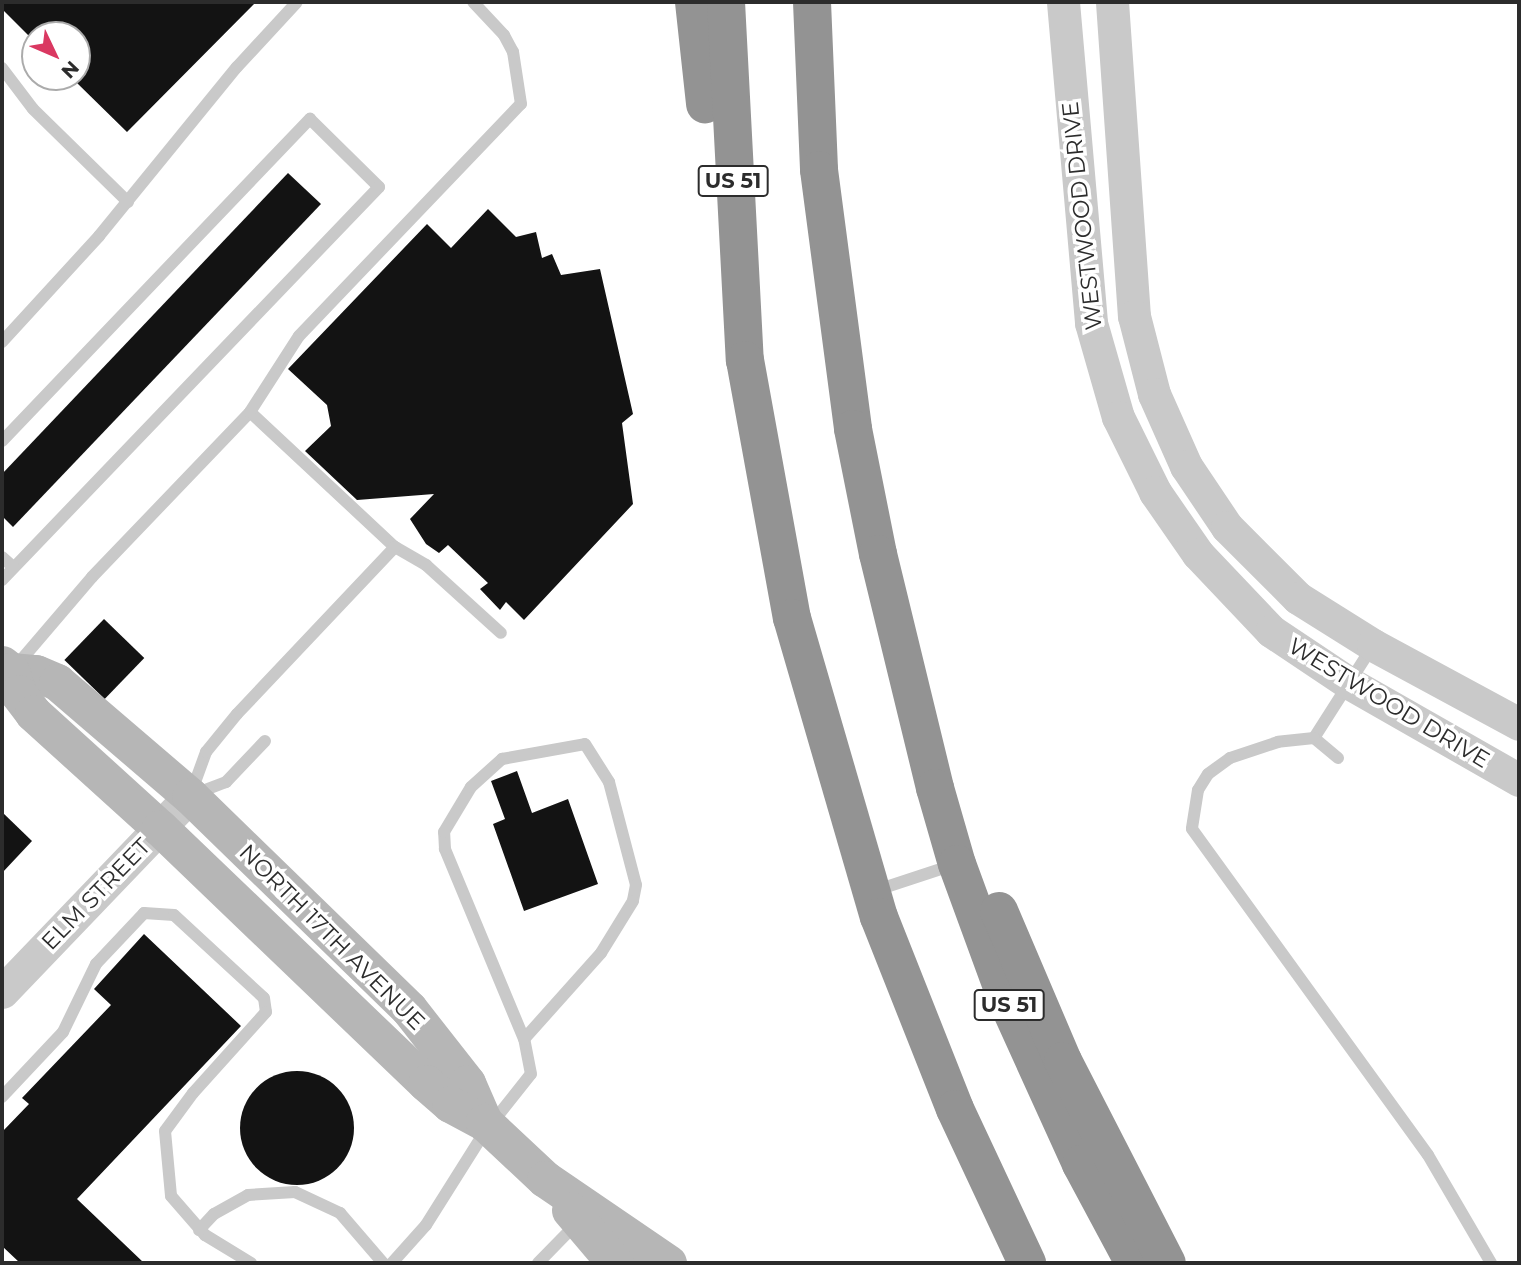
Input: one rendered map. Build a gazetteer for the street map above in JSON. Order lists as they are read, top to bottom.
{
  "streets": {
    "highway": ["US 51"],
    "main road": ["NORTH 17TH AVENUE"],
    "street": ["WESTWOOD DRIVE", "ELM STREET"]
  },
  "crossings": [
    ["ELM STREET", "NORTH 17TH AVENUE"]
  ],
  "north": "bottom right"
}
